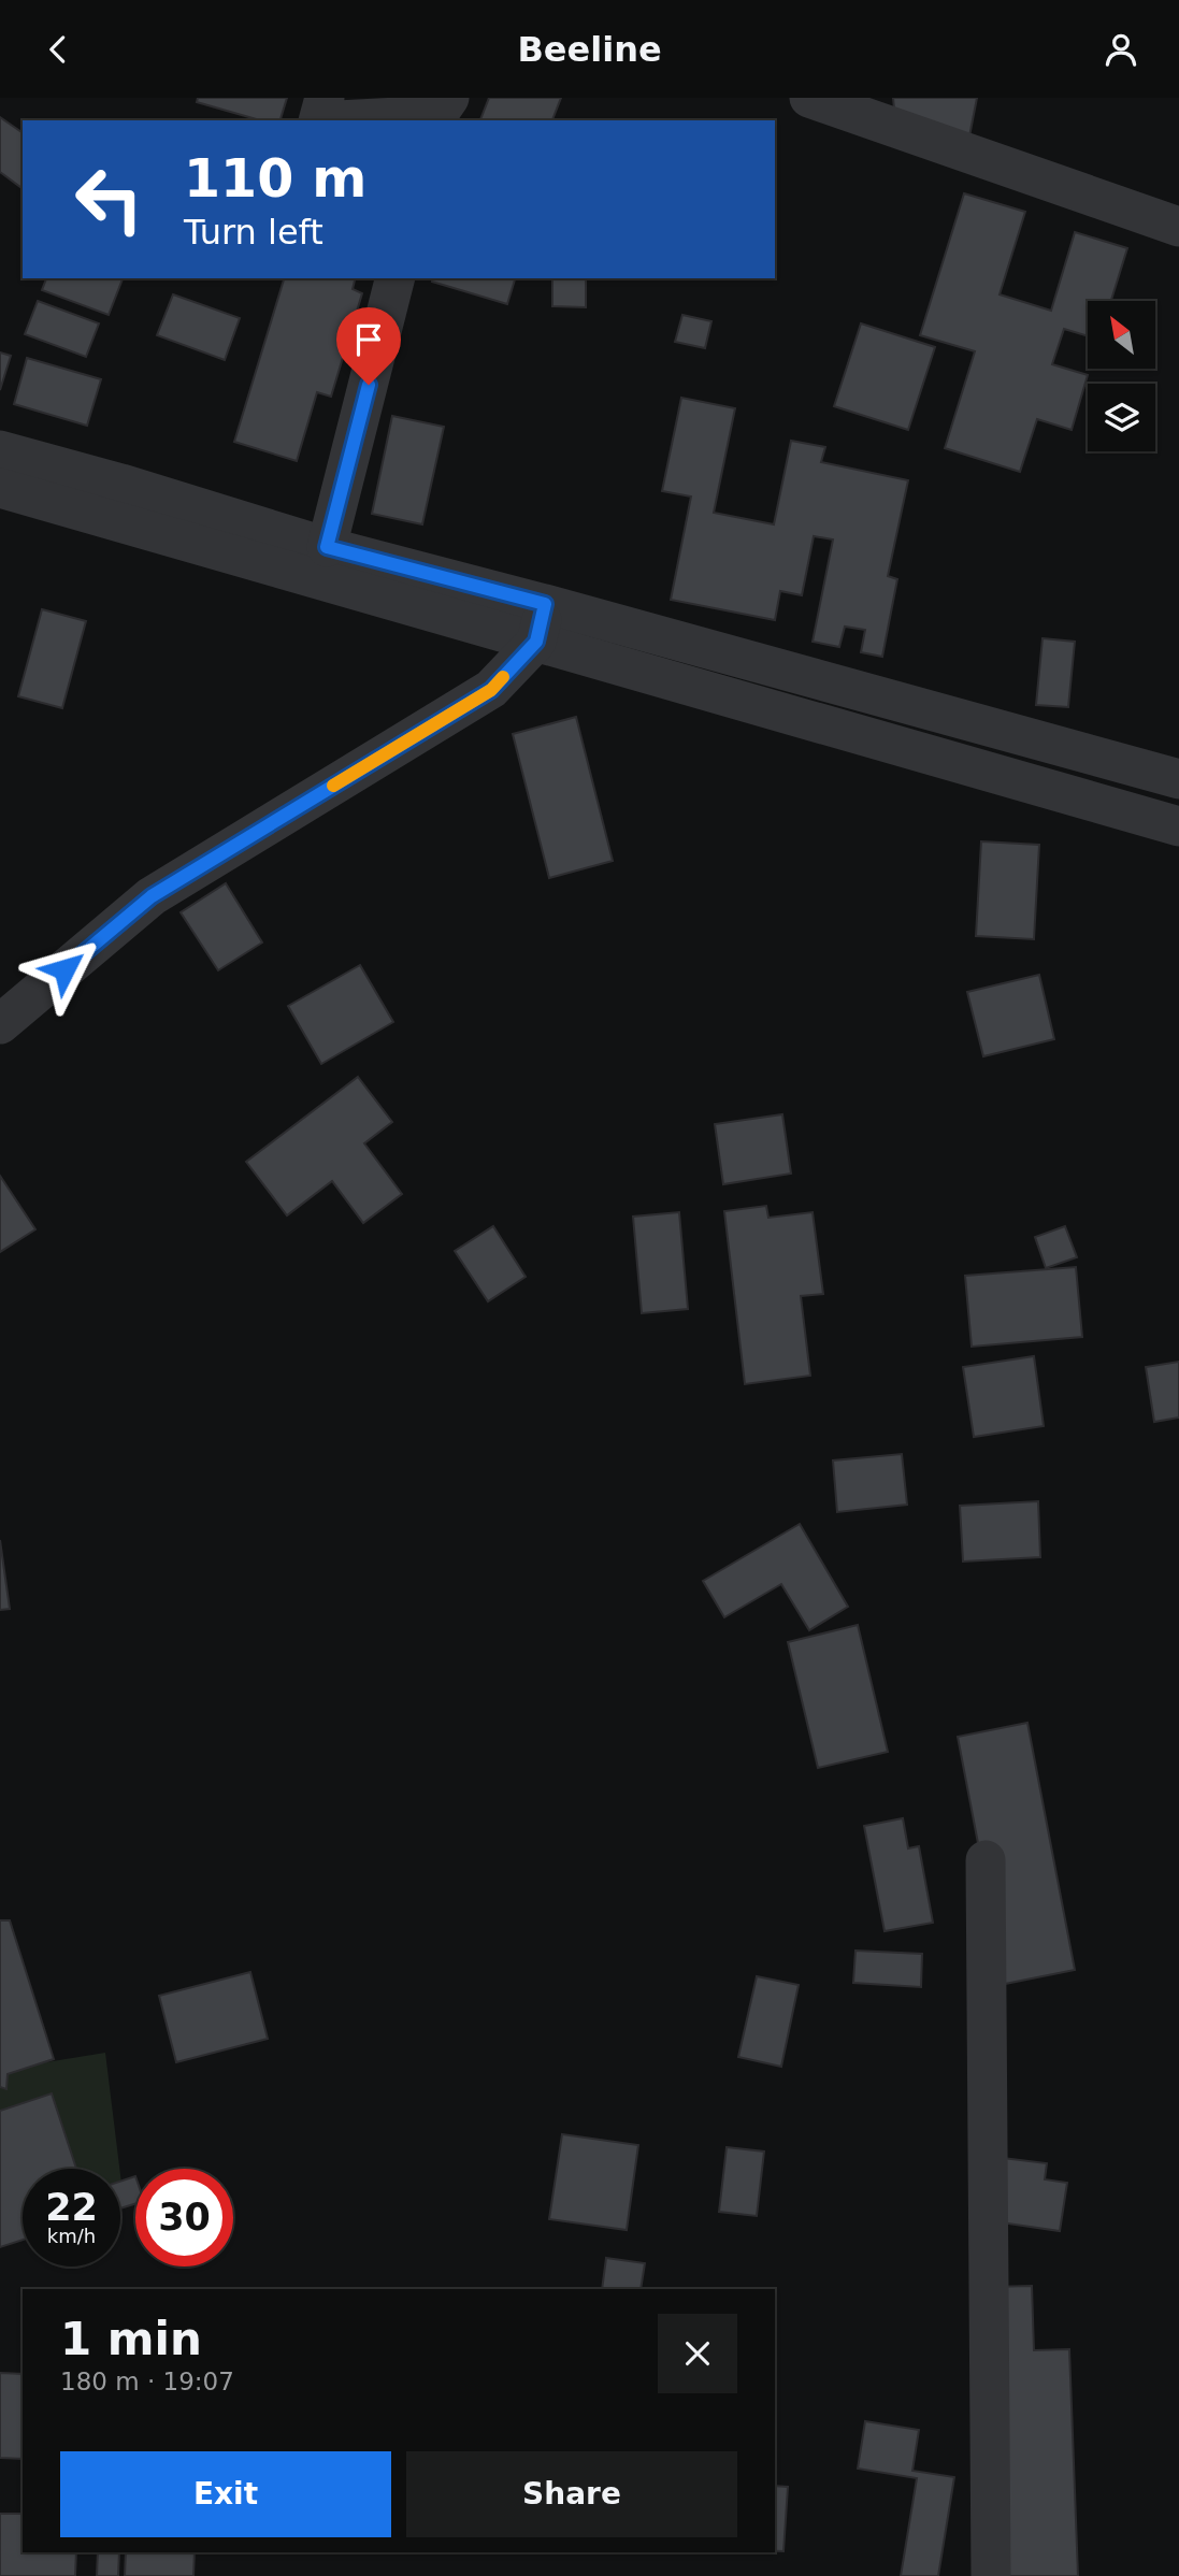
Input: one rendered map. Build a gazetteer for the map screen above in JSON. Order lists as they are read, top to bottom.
{
  "north": "top left",
  "page": {
    "header": "Beeline",
    "turn": ["110 m", "Turn left"],
    "speed": "22 km/h",
    "limit": "30",
    "heading": ["1 min", "180 m · 19:07"],
    "buttons": ["Exit", "Share"]
  }
}
